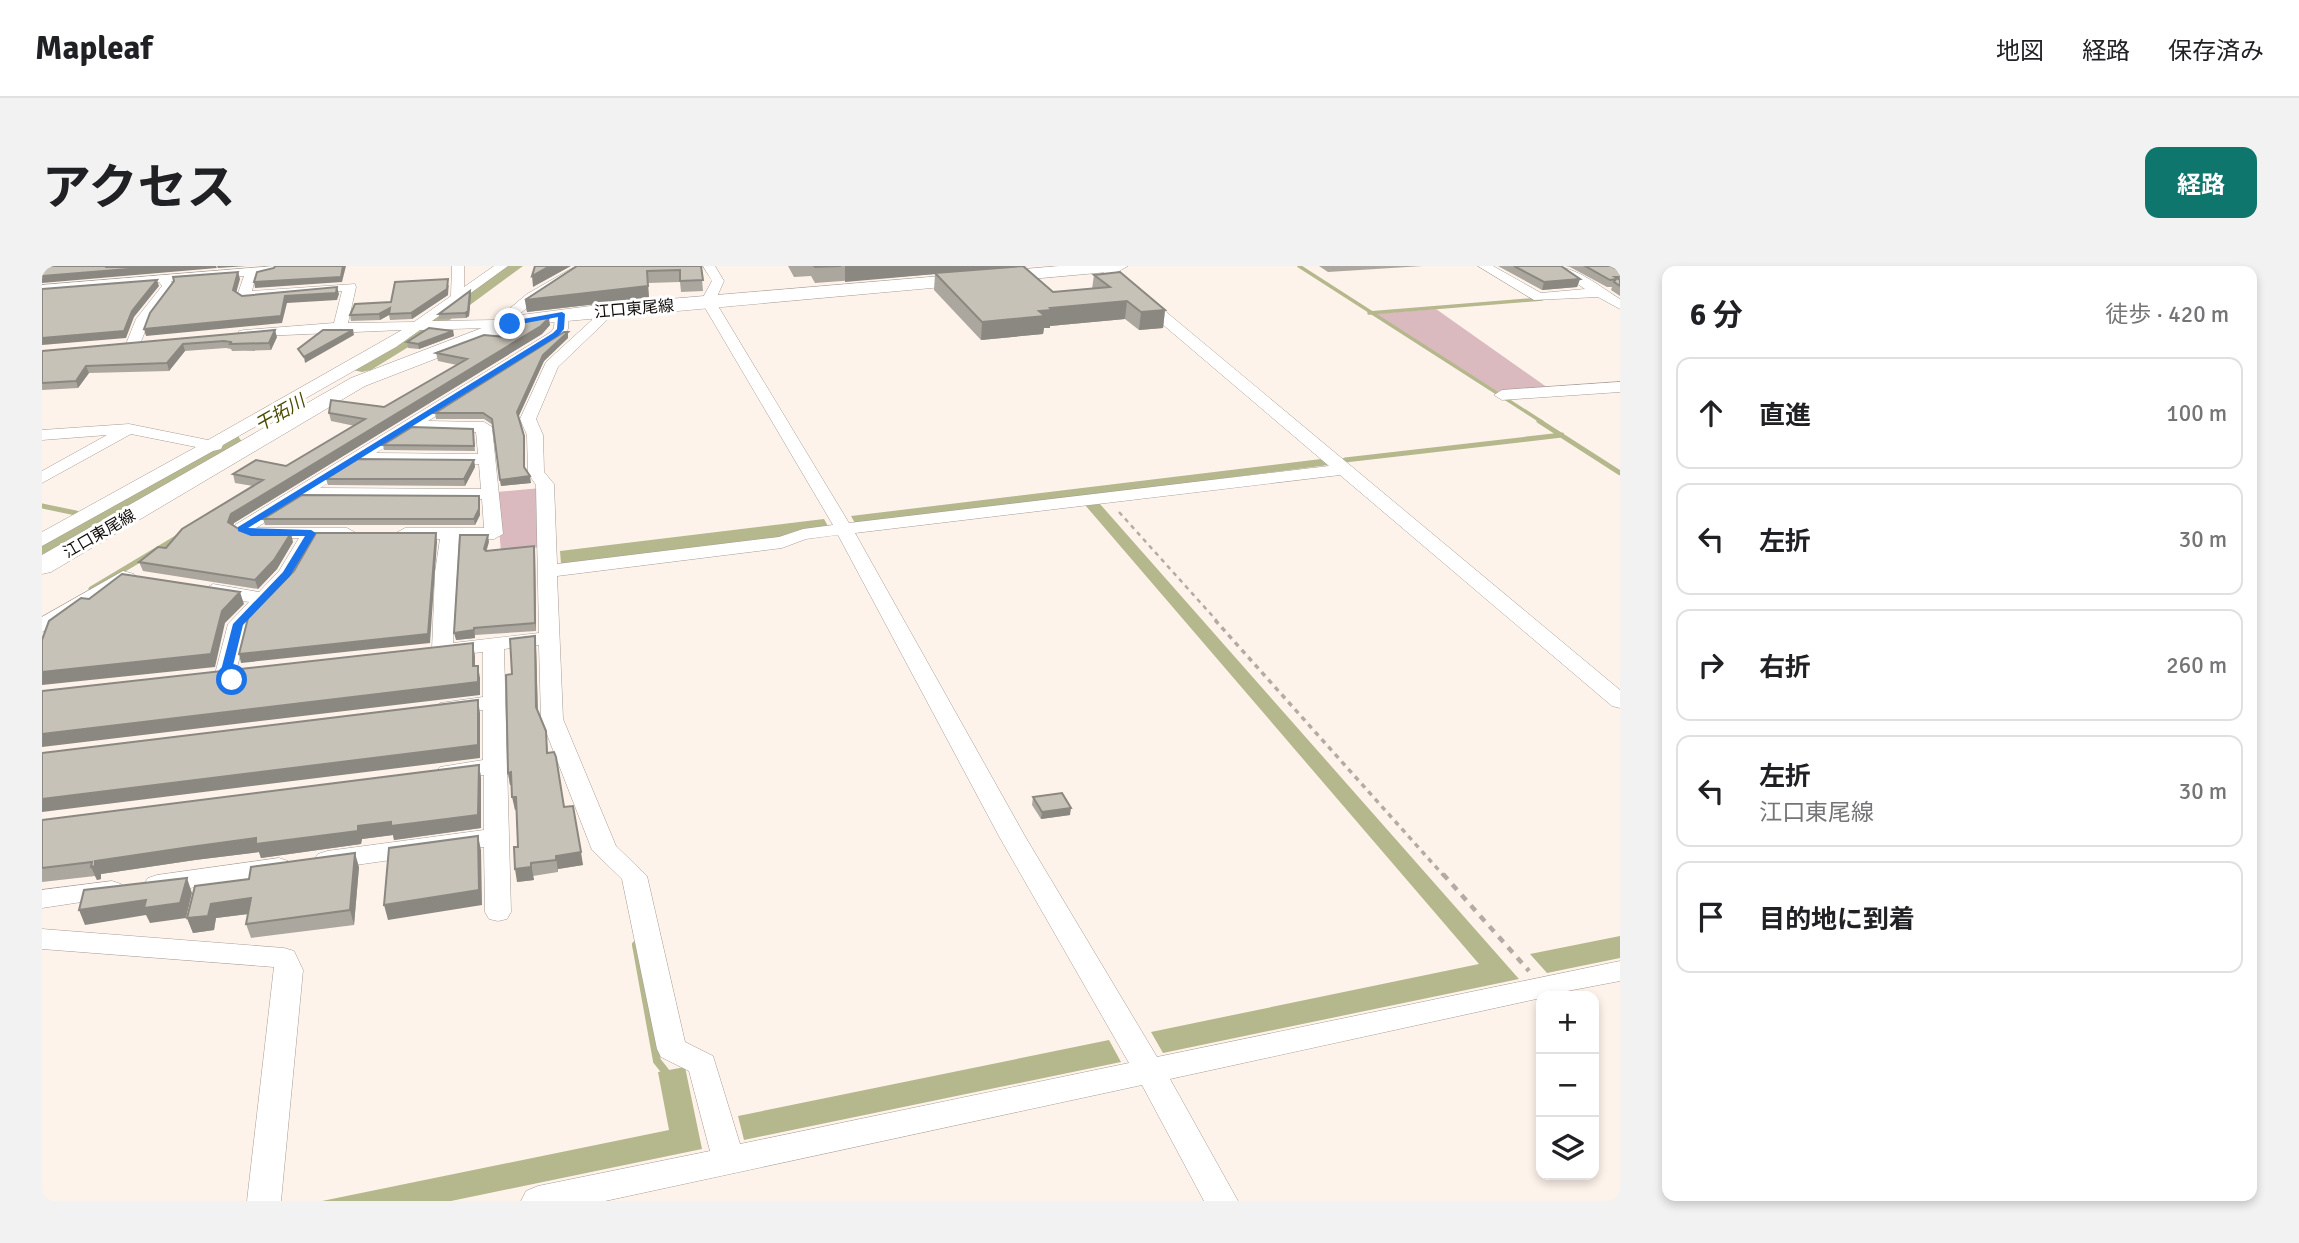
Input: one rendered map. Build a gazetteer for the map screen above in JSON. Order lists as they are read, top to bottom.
{
  "streets": {
    "main road": ["江口東尾線"]
  },
  "water": ["干拓川"],
  "page": {
    "header": "Mapleaf",
    "nav": ["地図", "経路", "保存済み"],
    "title": "アクセス",
    "buttons": "経路",
    "heading": ["6 分", "徒歩 · 420 m"],
    "list": [
      ["直進", "100 m"],
      ["左折", "30 m"],
      ["右折", "260 m"],
      ["左折", "江口東尾線", "30 m"],
      "目的地に到着"
    ],
    "map_buttons": ["+", "−"]
  }
}
